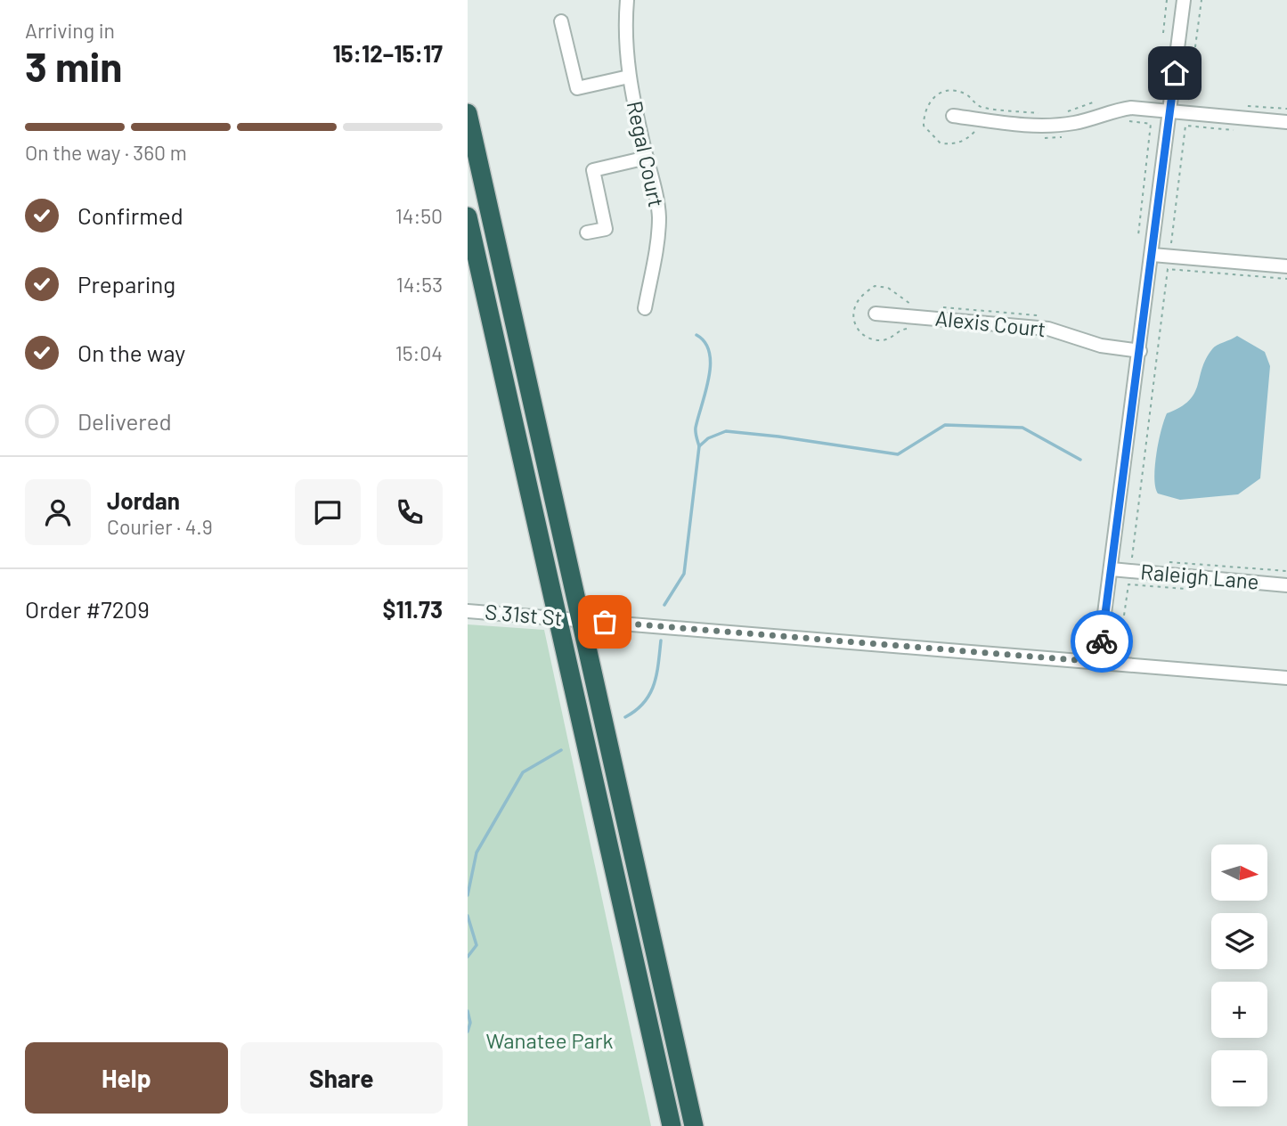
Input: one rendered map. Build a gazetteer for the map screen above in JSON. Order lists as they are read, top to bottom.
{
  "streets": {
    "street": [
      "Regal Court",
      "Alexis Court",
      "Raleigh Lane",
      "S 31st St"
    ]
  },
  "parks": ["Wanatee Park"],
  "north": "right",
  "page": {
    "heading": ["3 min", "Arriving in", "15:12–15:17"],
    "panel": [
      "Jordan",
      "Courier · 4.9",
      "Order #7209",
      "$11.73"
    ],
    "bar": "On the way · 360 m",
    "list": [
      ["Confirmed", "14:50"],
      ["Preparing", "14:53"],
      ["On the way", "15:04"],
      "Delivered"
    ],
    "map_buttons": ["+", "−"],
    "buttons": ["Help", "Share"]
  }
}
